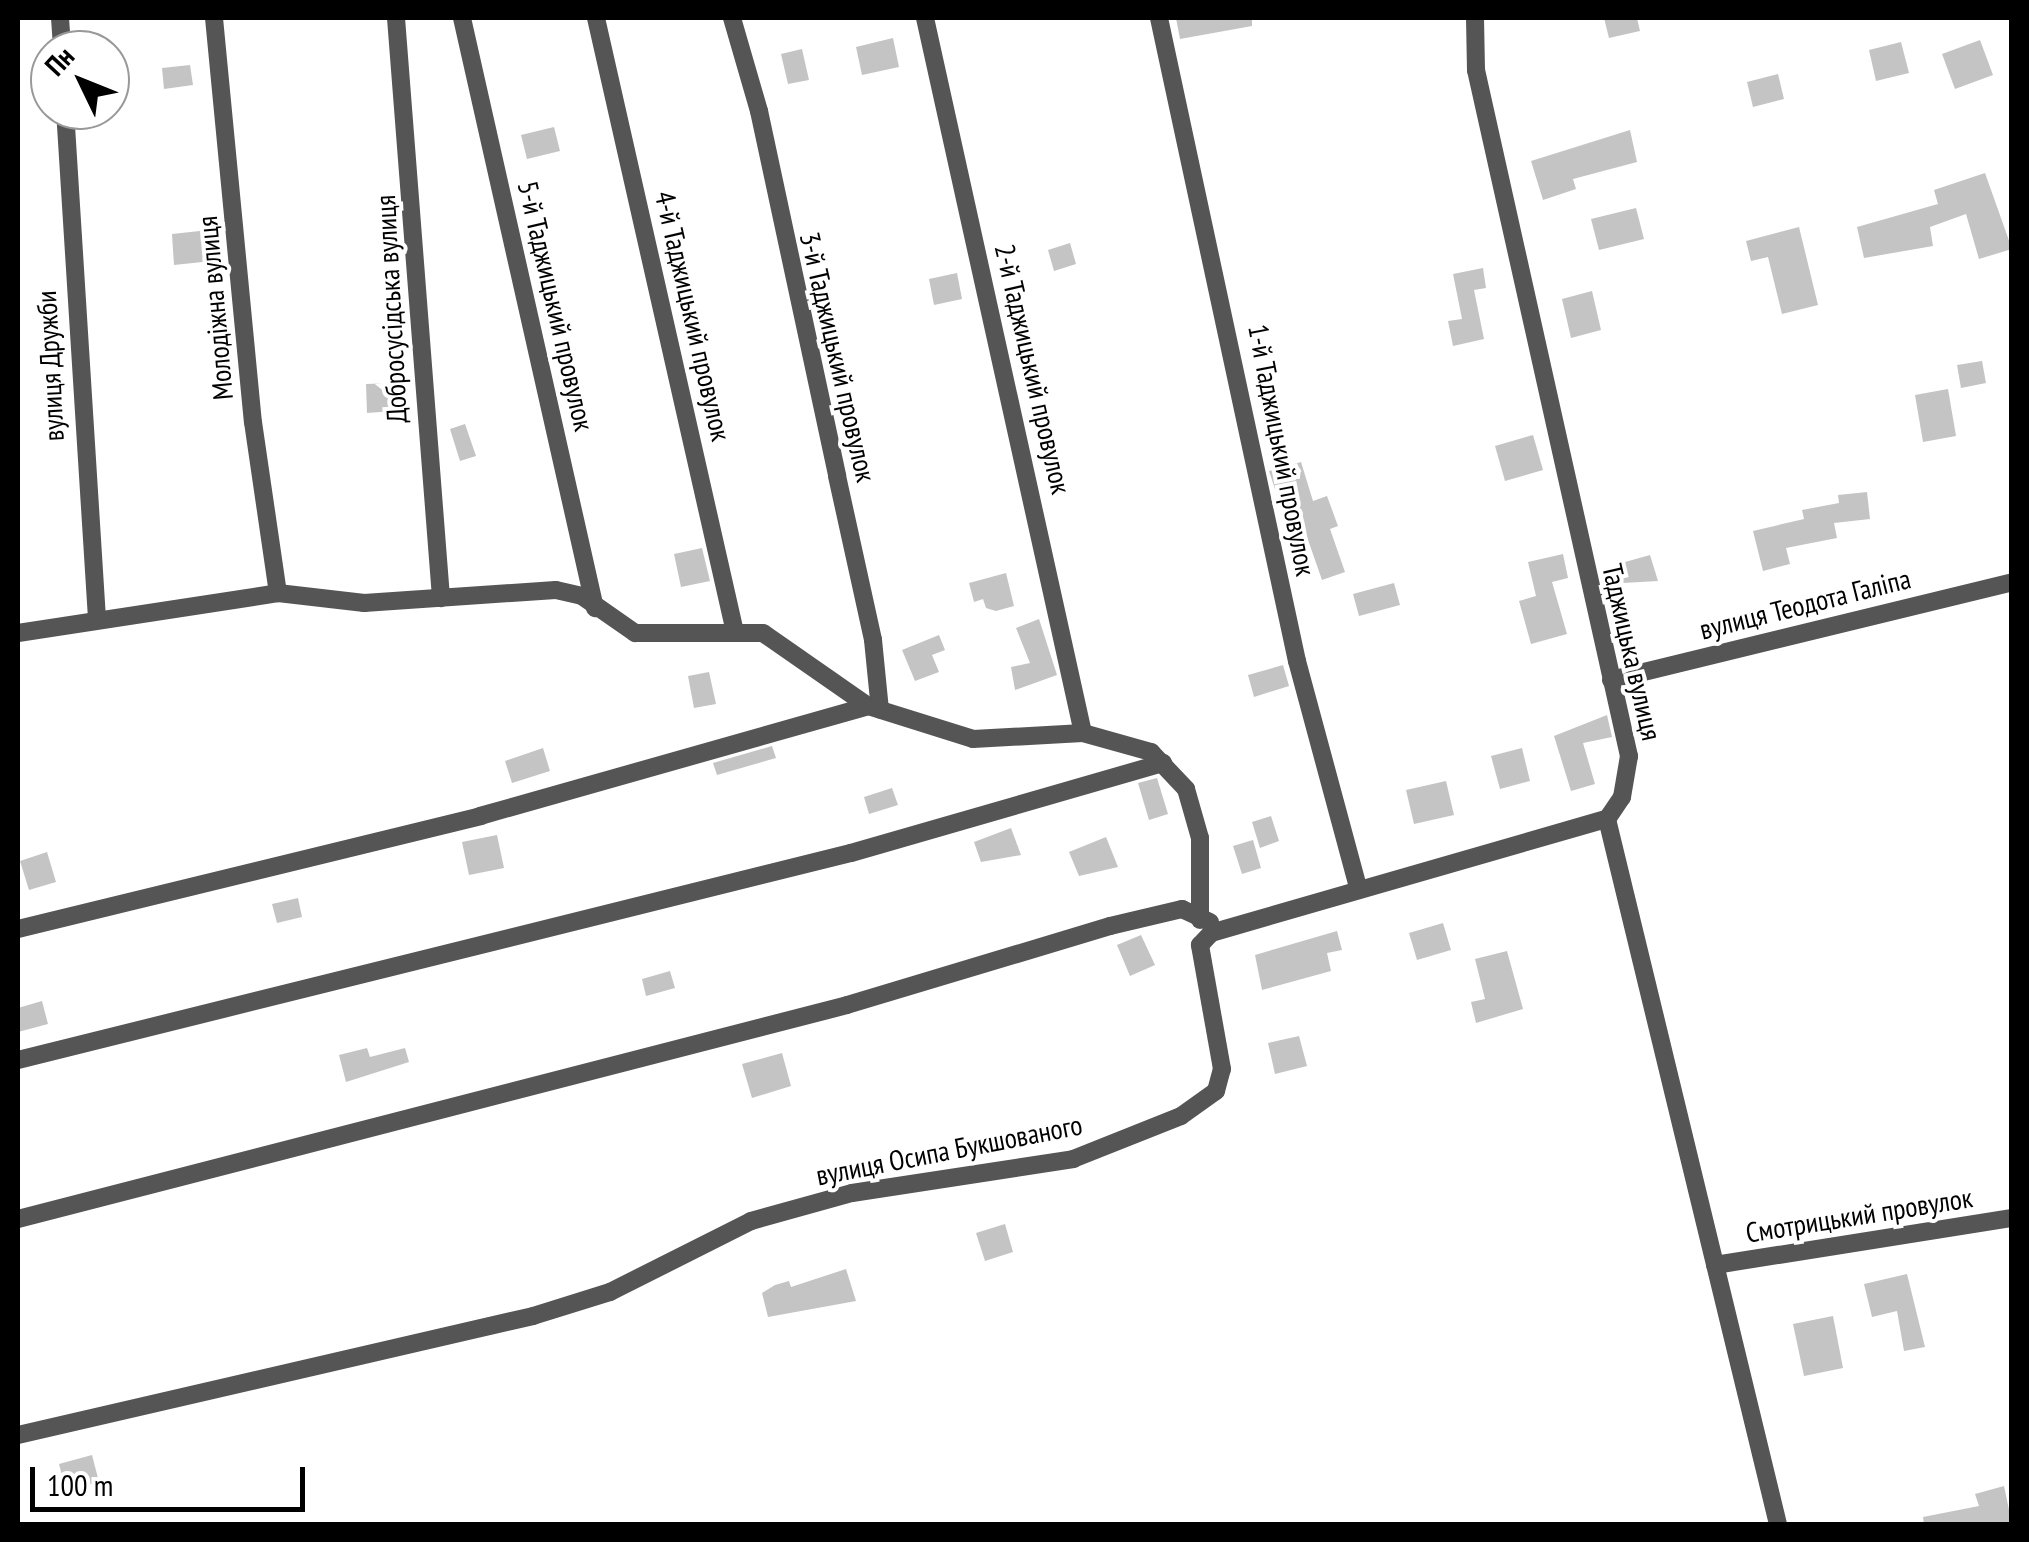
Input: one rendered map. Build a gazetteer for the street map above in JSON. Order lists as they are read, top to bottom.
{
  "streets": {
    "street": [
      "5-й Таджицький провулок",
      "Молодіжна вулиця",
      "Добросусідська вулиця",
      "4-й Таджицький провулок",
      "3-й Таджицький провулок",
      "вулиця Дружби",
      "2-й Таджицький провулок",
      "1-й Таджицький провулок",
      "вулиця Теодота Галіпа",
      "Таджицька вулиця",
      "вулиця Осипа Букшованого",
      "Смотрицький провулок"
    ]
  },
  "crossings": [
    ["вулиця Теодота Галіпа", "Таджицька вулиця"]
  ],
  "scale_bar": "100 m",
  "north": "top left"
}
